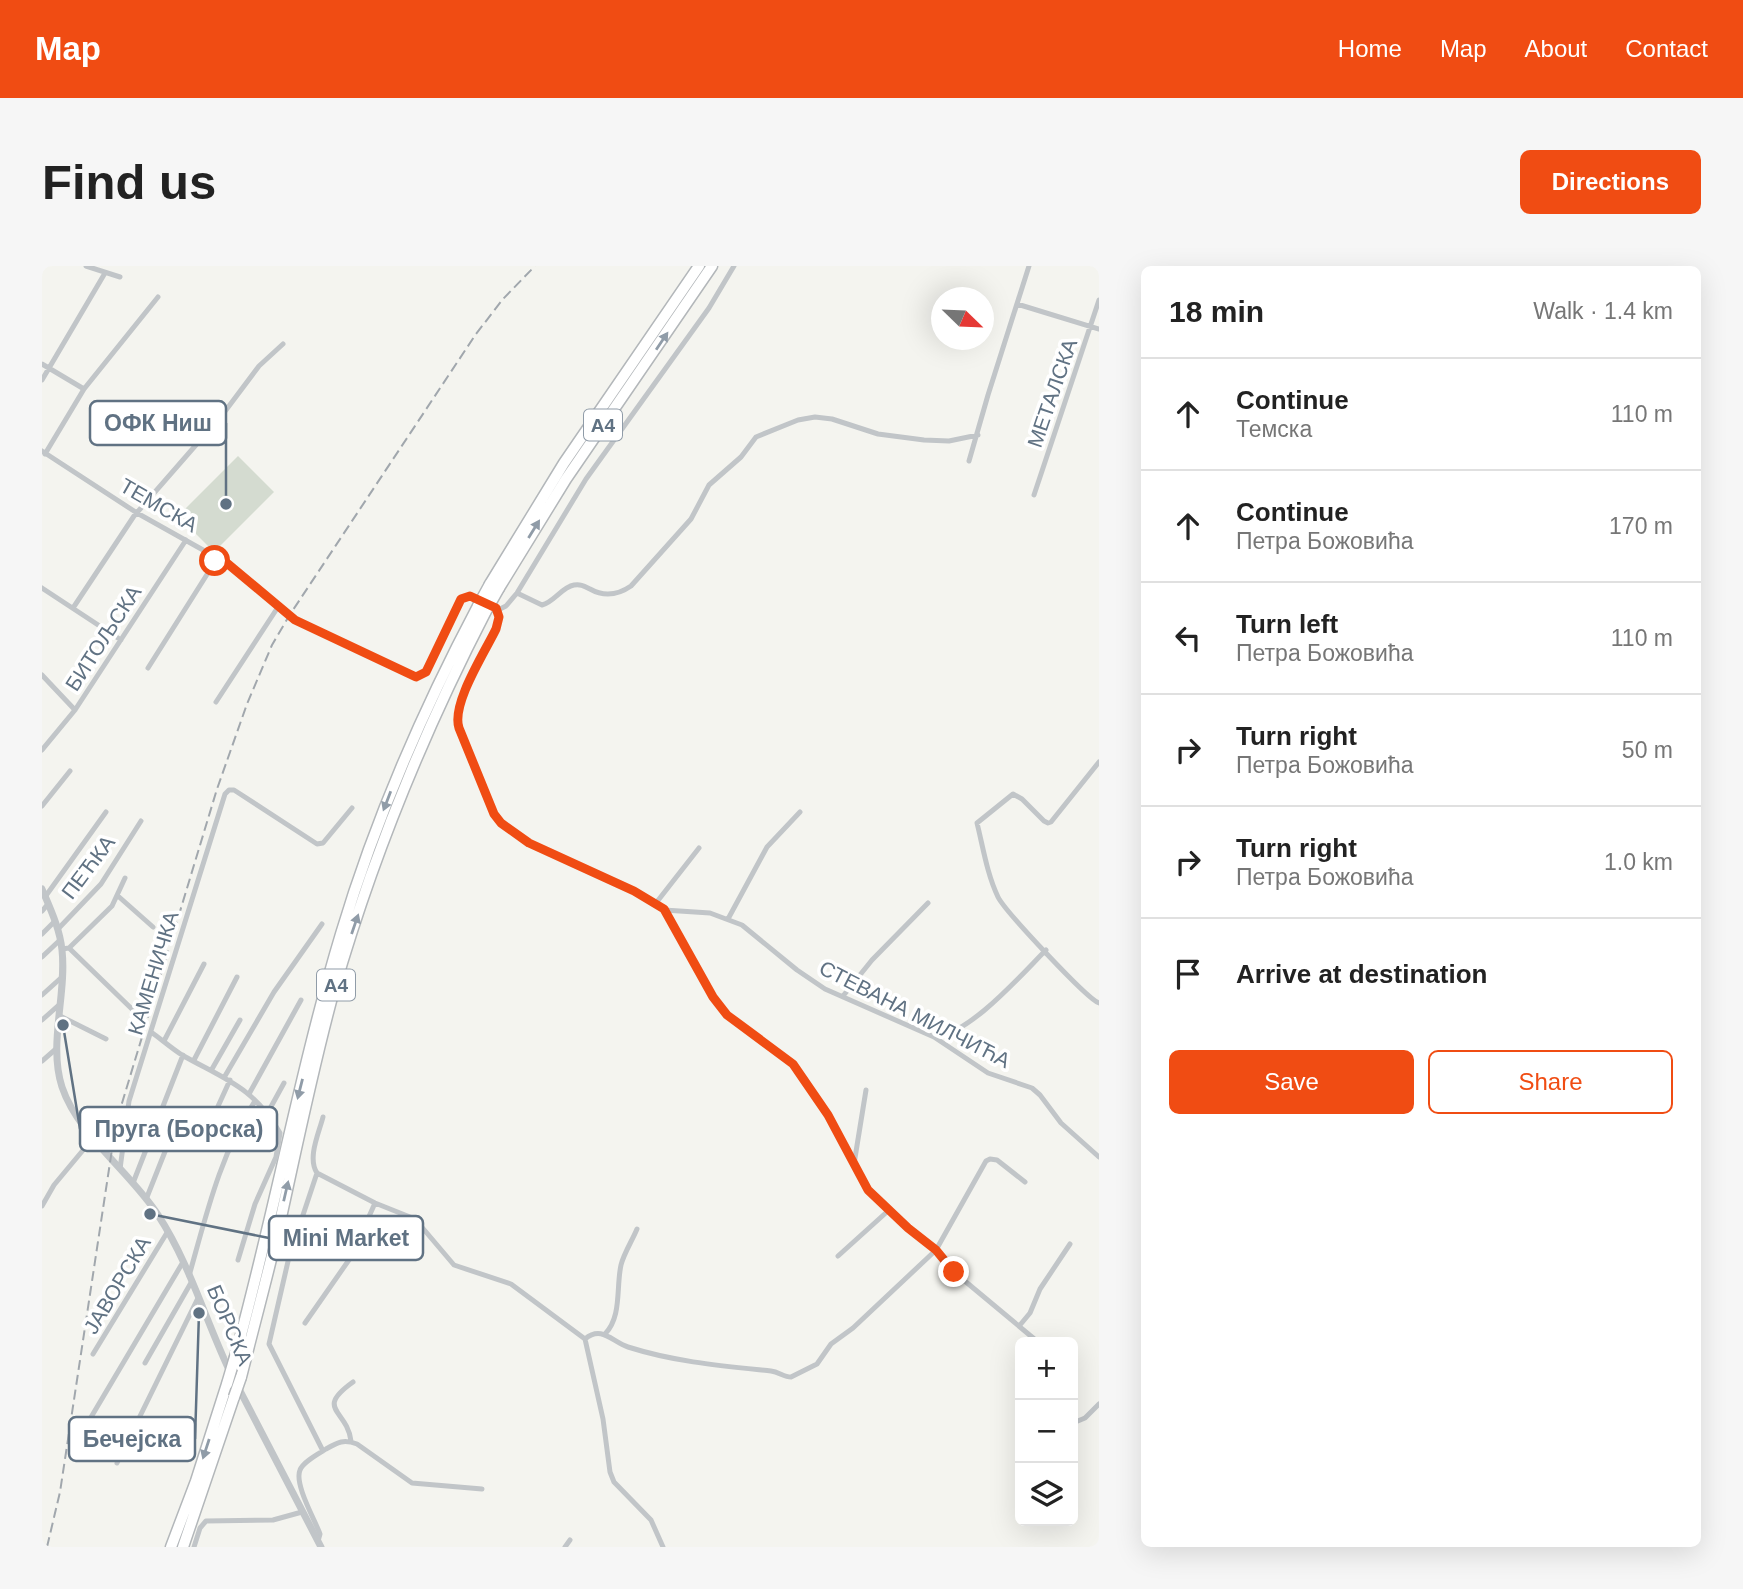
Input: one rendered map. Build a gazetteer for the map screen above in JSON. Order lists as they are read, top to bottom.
{
  "streets": {
    "highway": ["A4"],
    "street": [
      "МЕТАЛСКА",
      "ТЕМСКА",
      "БИТОЉСКА",
      "ПЕЋКА",
      "КАМЕНИЧКА",
      "СТЕВАНА МИЛЧИЋА",
      "ЈАВОРСКА",
      "БОРСКА"
    ]
  },
  "crossings": [
    ["ТЕМСКА", "БИТОЉСКА"],
    ["ПЕЋКА", "БОРСКА"],
    ["КАМЕНИЧКА", "БОРСКА"],
    ["ЈАВОРСКА", "БОРСКА"]
  ],
  "places": [
    "ОФК Ниш",
    "Пруга (Борска)",
    "Mini Market",
    "Бечејска"
  ],
  "north": "bottom right",
  "page": {
    "header": "Map",
    "nav": [
      "Home",
      "Map",
      "About",
      "Contact"
    ],
    "buttons": [
      "Directions",
      ["Save", "Share"]
    ],
    "title": "Find us",
    "heading": ["18 min", "Walk · 1.4 km"],
    "list": [
      ["Continue", "Темска", "110 m"],
      ["Continue", "Петра Божовића", "170 m"],
      ["Turn left", "Петра Божовића", "110 m"],
      ["Turn right", "Петра Божовића", "50 m"],
      ["Turn right", "Петра Божовића", "1.0 km"],
      "Arrive at destination"
    ],
    "map_buttons": ["+", "−"]
  }
}
